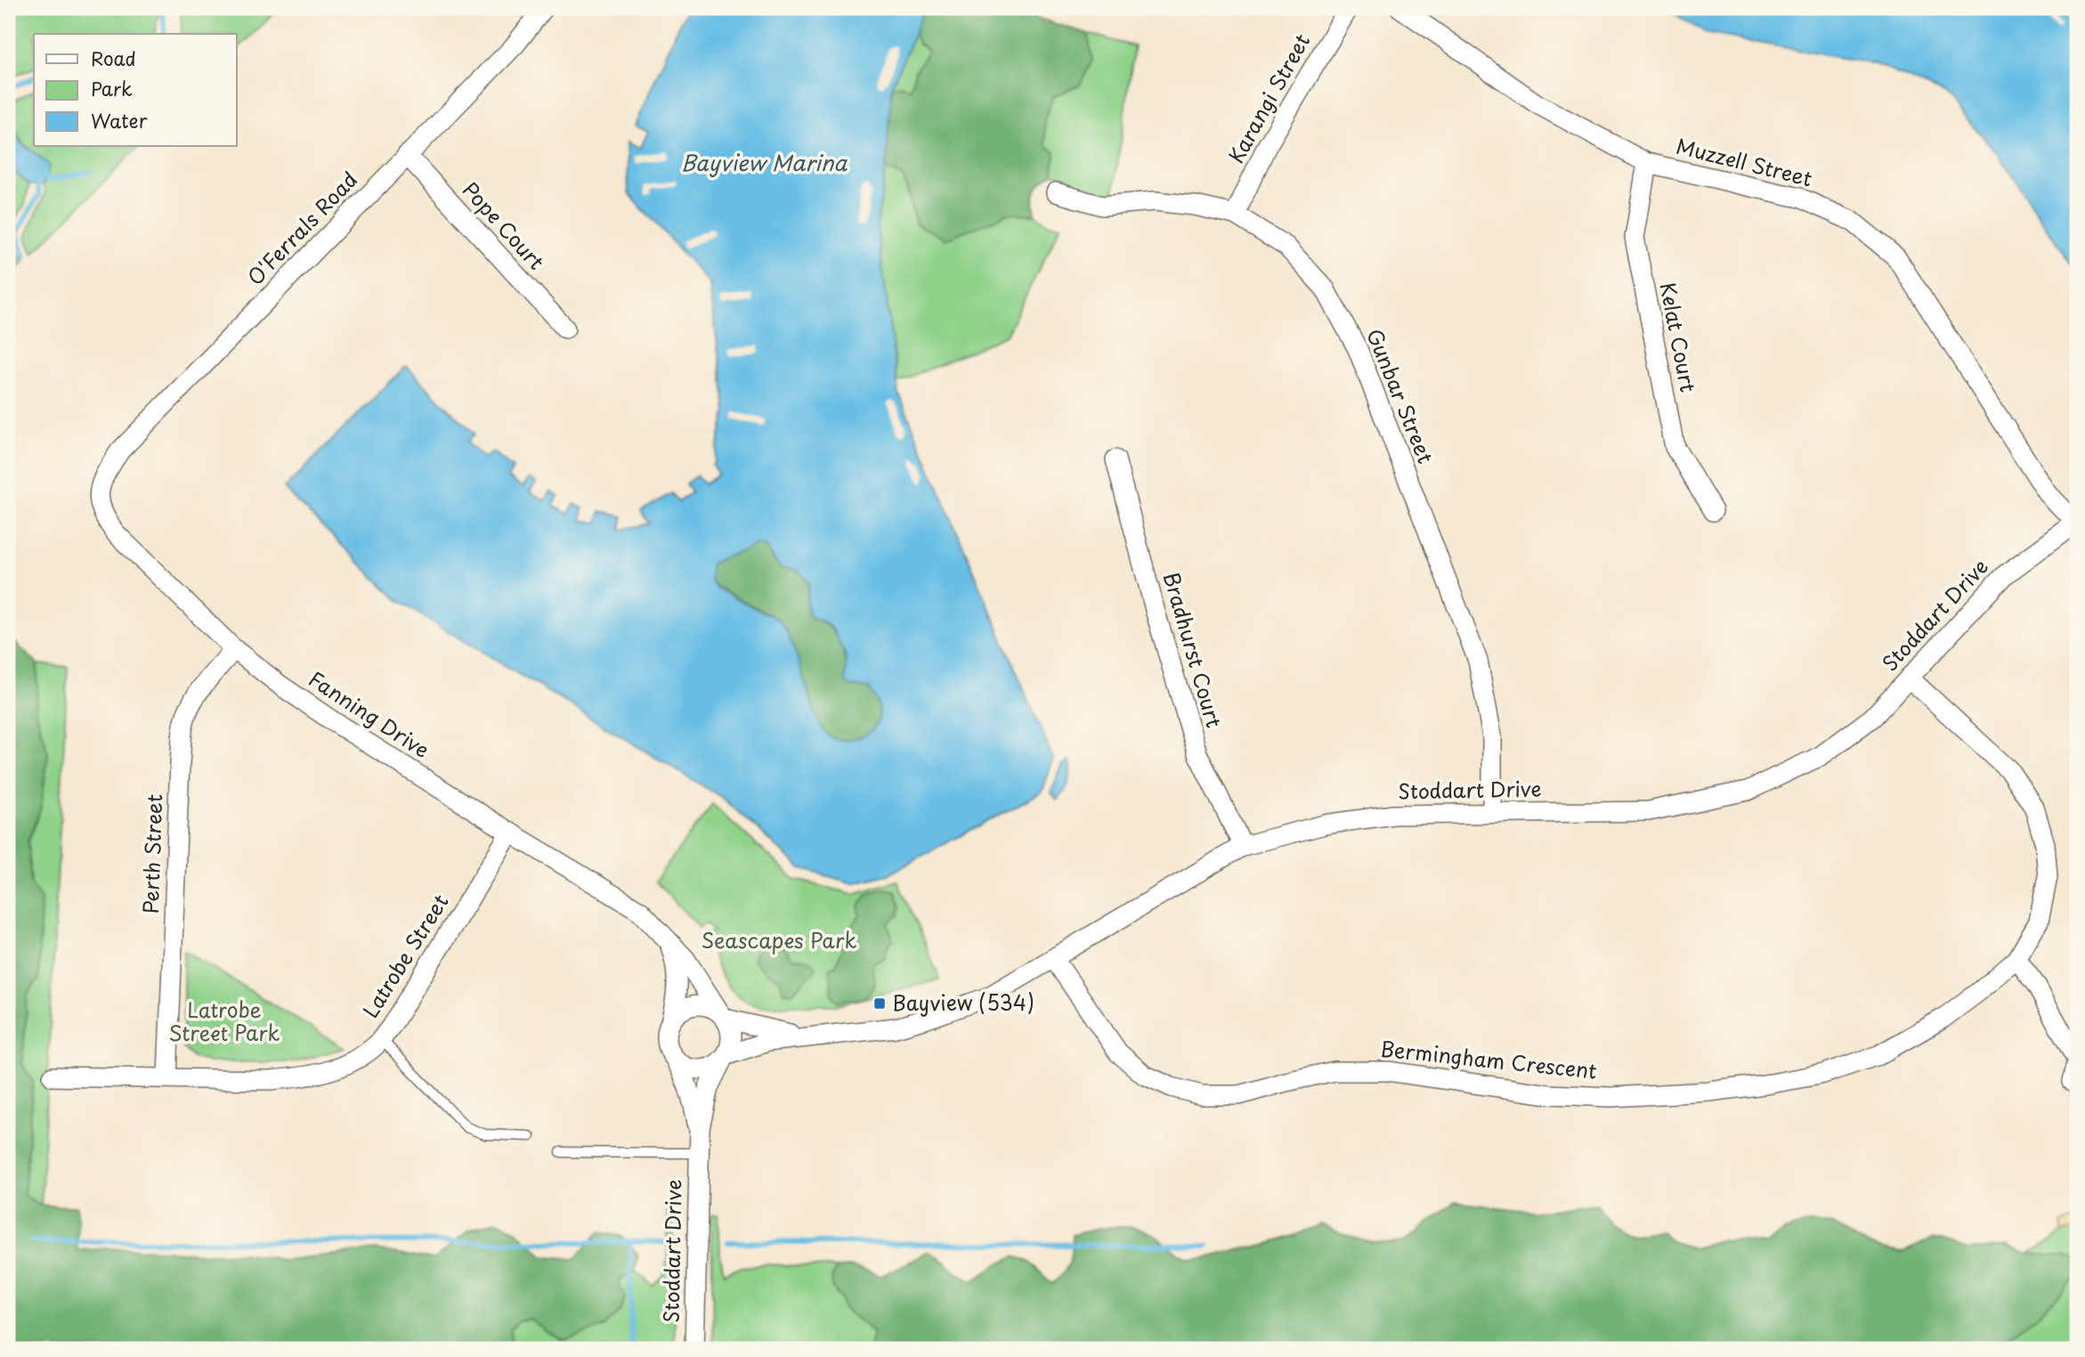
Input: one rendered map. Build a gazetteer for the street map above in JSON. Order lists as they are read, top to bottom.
{
  "streets": {
    "street": [
      "Karangi Street",
      "Muzzell Street",
      "Pope Court",
      "O'Ferrals Road",
      "Kelat Court",
      "Gunbar Street",
      "Stoddart Drive",
      "Bradhurst Court",
      "Fanning Drive",
      "Perth Street",
      "Latrobe Street",
      "Bermingham Crescent"
    ]
  },
  "crossings": [
    ["Karangi Street", "Gunbar Street"],
    ["Muzzell Street", "Kelat Court"],
    ["Muzzell Street", "Stoddart Drive"],
    ["Pope Court", "O'Ferrals Road"],
    ["O'Ferrals Road", "Fanning Drive"],
    ["Gunbar Street", "Stoddart Drive"],
    ["Stoddart Drive", "Bradhurst Court"],
    ["Stoddart Drive", "Fanning Drive"],
    ["Stoddart Drive", "Bermingham Crescent"],
    ["Fanning Drive", "Perth Street"],
    ["Fanning Drive", "Latrobe Street"],
    ["Perth Street", "Latrobe Street"]
  ],
  "water": ["Bayview Marina"],
  "parks": ["Seascapes Park", "Latrobe Street Park"],
  "places": {
    "transit": ["Bayview (534)"]
  },
  "legend": ["Road", "Park", "Water"]
}
